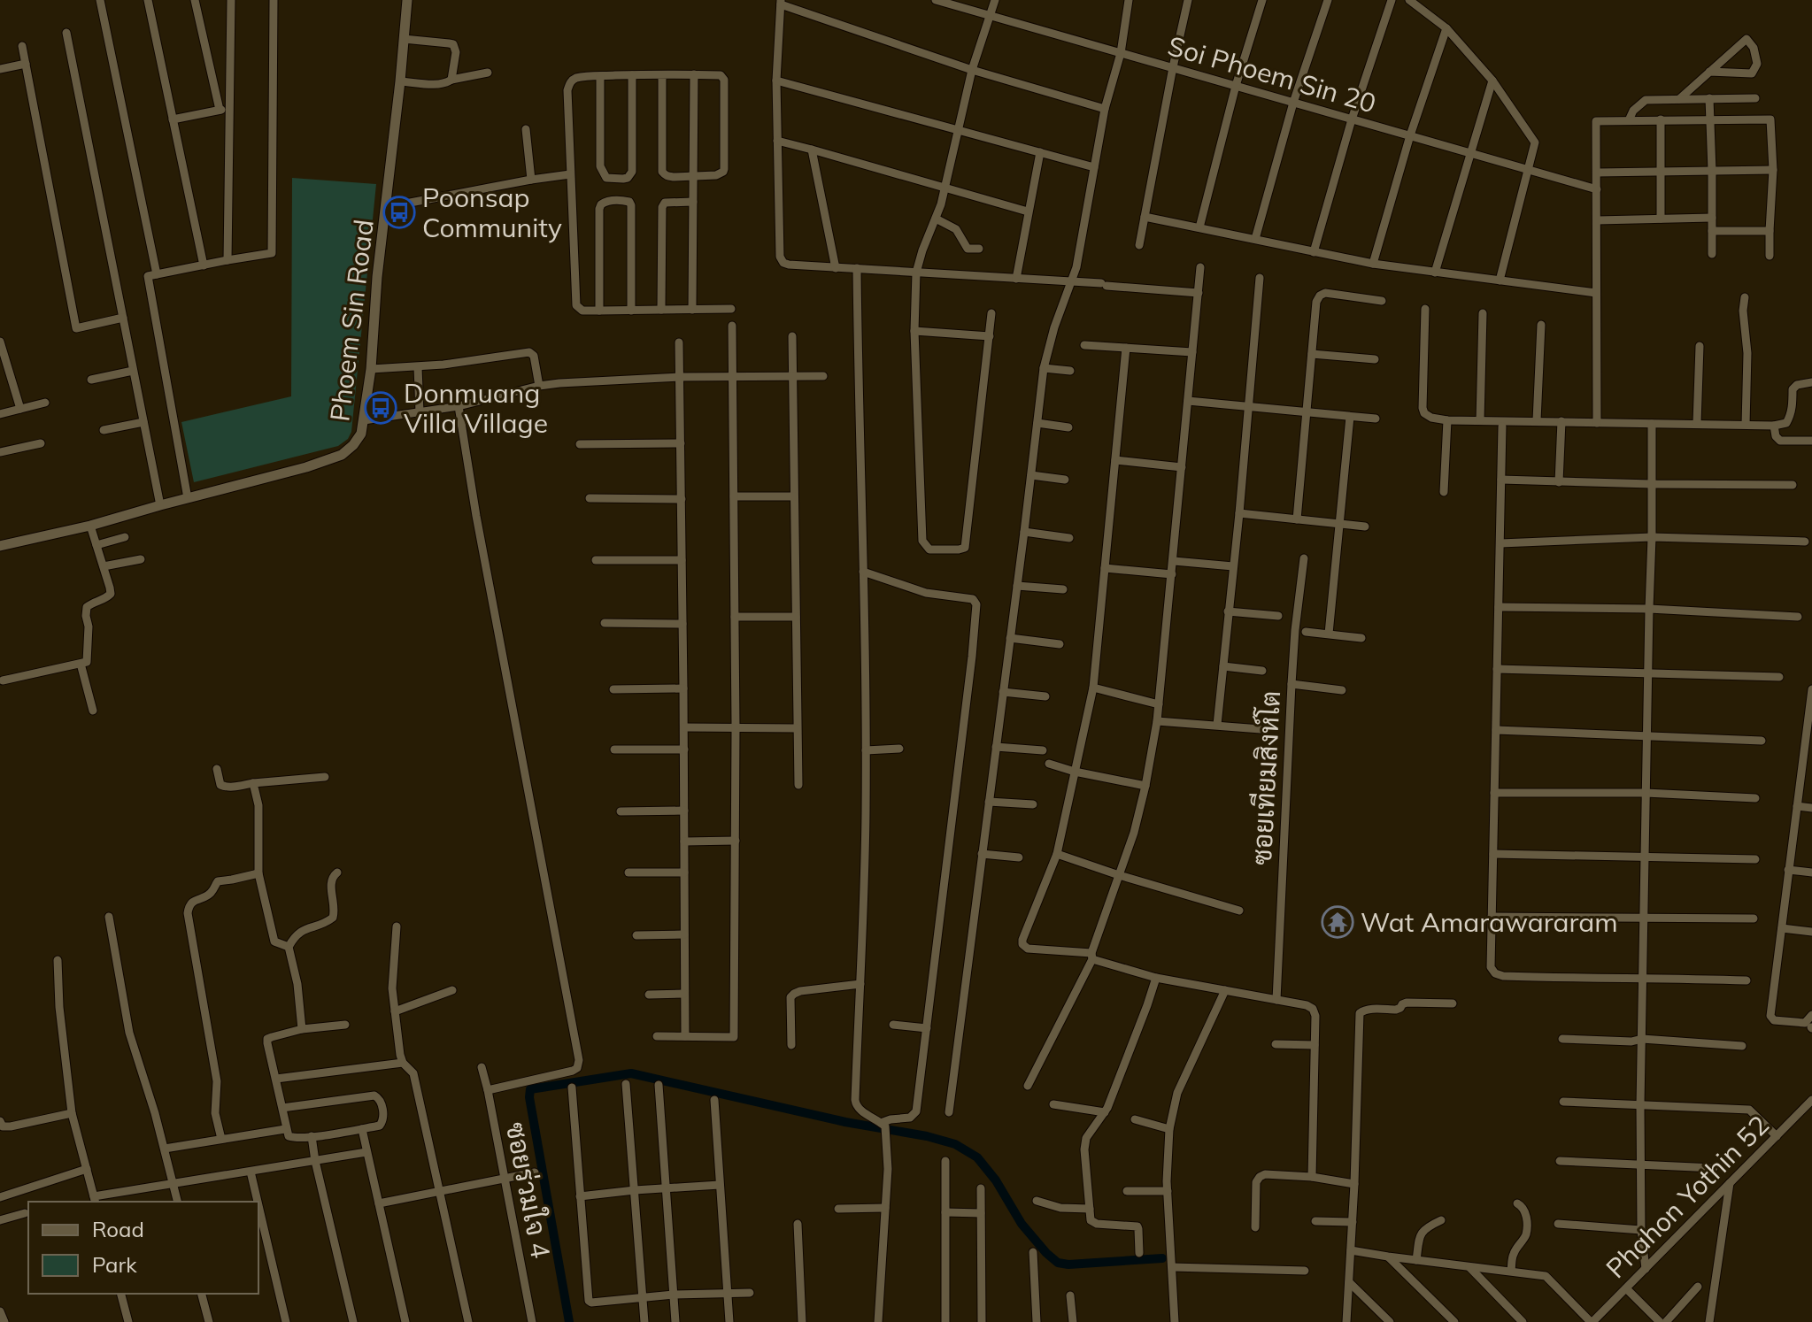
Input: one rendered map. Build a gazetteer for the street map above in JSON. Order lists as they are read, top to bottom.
{
  "streets": {
    "street": [
      "Soi Phoem Sin 20",
      "Phoem Sin Road",
      "ซอยเทียมสิงห์โต",
      "ซอยร่วมใจ 4",
      "Phahon Yothin 52"
    ]
  },
  "places": {
    "bus stop": ["Poonsap Community", "Donmuang Villa Village"],
    "temple": ["Wat Amarawararam"]
  },
  "legend": ["Road", "Park"]
}
